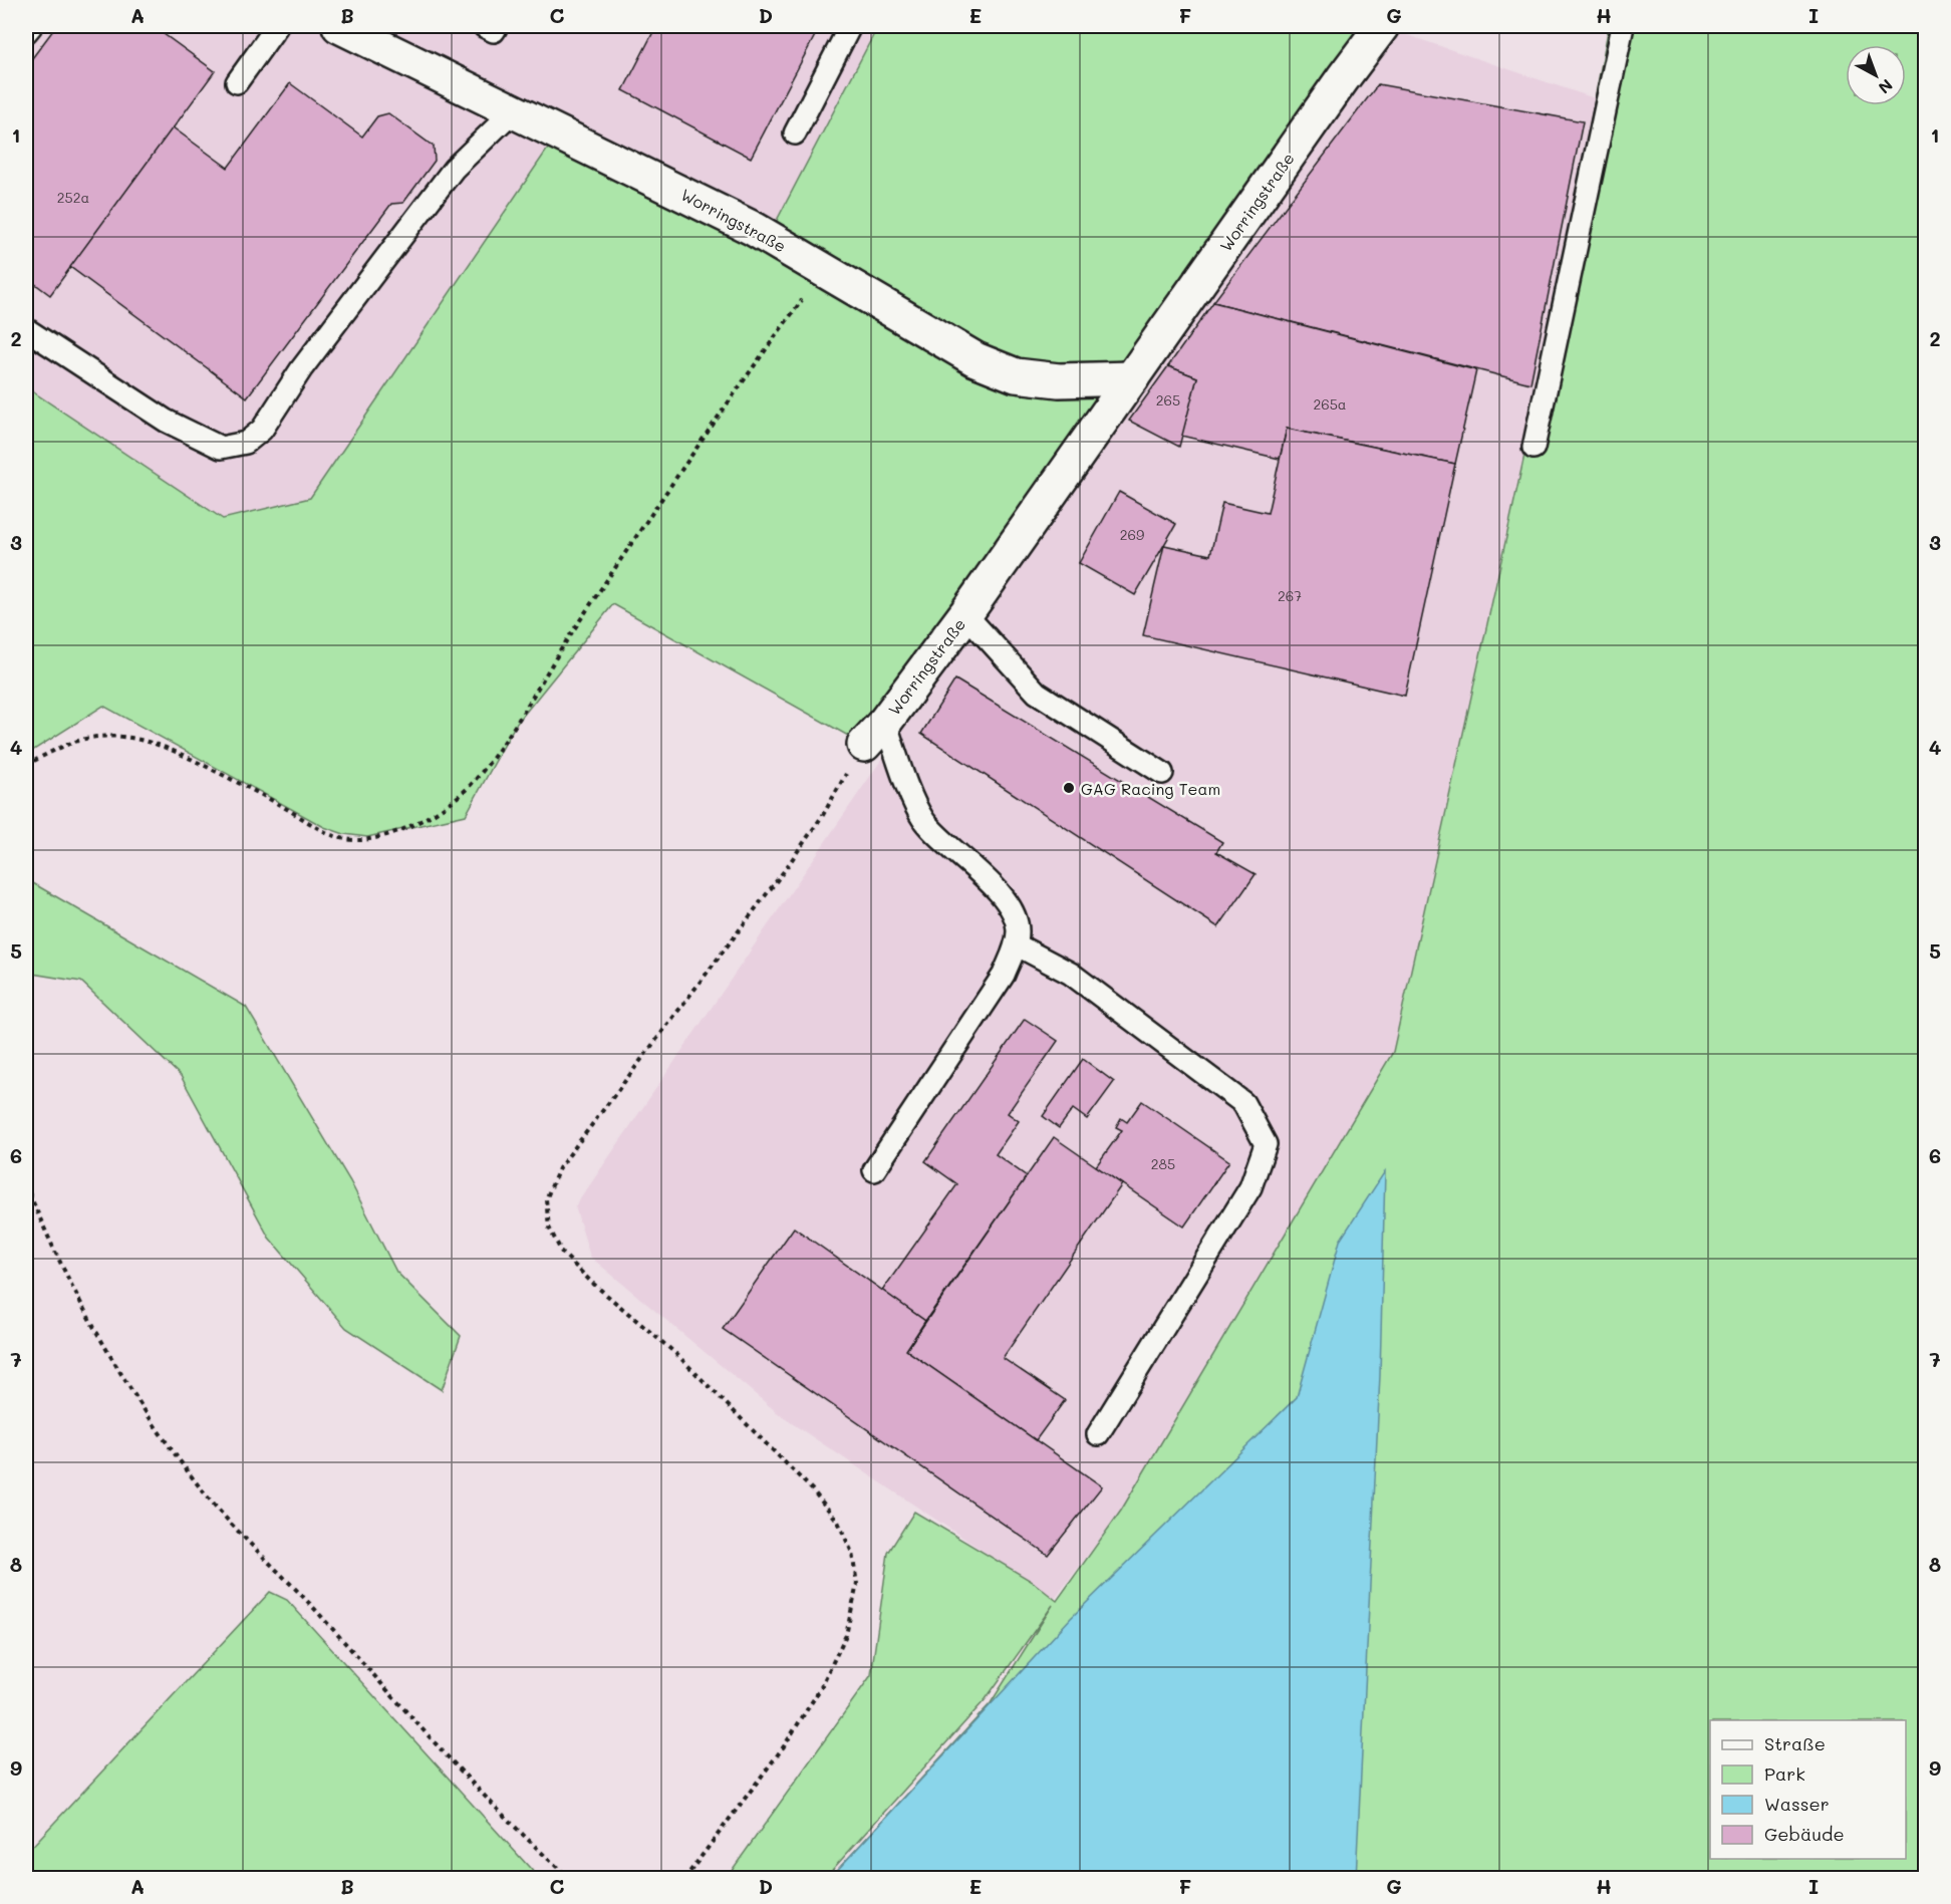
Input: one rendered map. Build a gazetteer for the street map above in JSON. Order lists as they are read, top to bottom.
{
  "streets": {
    "street": ["Worringstraße"]
  },
  "places": ["GAG Racing Team"],
  "house_numbers": [
    "252a",
    "265",
    "265a",
    "269",
    "267",
    "285"
  ],
  "legend": [
    "Straße",
    "Park",
    "Wasser",
    "Gebäude"
  ],
  "north": "bottom right",
  "grid": {
    "columns": [
      "A",
      "B",
      "C",
      "D",
      "E",
      "F",
      "G",
      "H",
      "I"
    ],
    "rows": [
      "1",
      "2",
      "3",
      "4",
      "5",
      "6",
      "7",
      "8",
      "9"
    ]
  }
}
